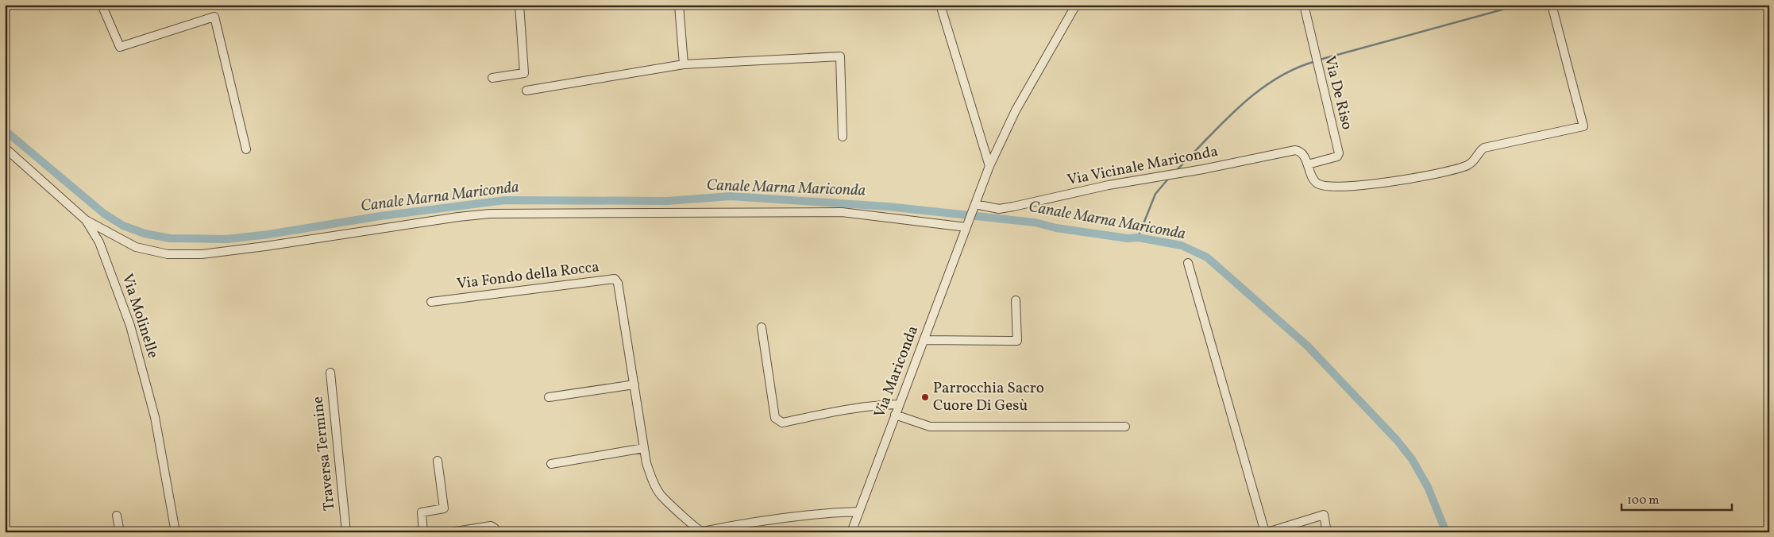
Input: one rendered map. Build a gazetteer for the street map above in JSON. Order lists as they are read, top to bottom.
{
  "streets": {
    "street": [
      "Via De Riso",
      "Via Vicinale Mariconda",
      "Via Fondo della Rocca",
      "Via Molinelle",
      "Via Mariconda",
      "Traversa Termine"
    ]
  },
  "crossings": [
    ["Via De Riso", "Via Vicinale Mariconda"],
    ["Via Vicinale Mariconda", "Via Mariconda"],
    ["Via Fondo della Rocca", "Via Mariconda"]
  ],
  "water": ["Canale Marna Mariconda"],
  "places": ["Parrocchia Sacro Cuore Di Gesù"],
  "scale_bar": "100 m"
}
